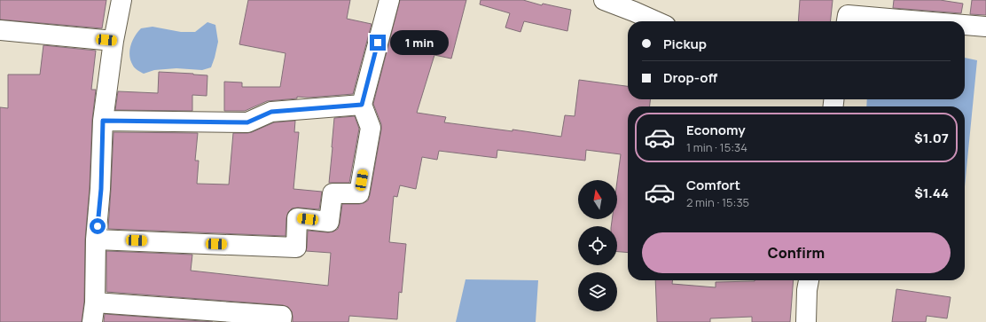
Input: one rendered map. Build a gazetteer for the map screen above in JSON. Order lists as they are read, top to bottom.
{
  "north": "top",
  "page": {
    "banner": ["Pickup", "Drop-off"],
    "bubble": "1 min",
    "list": [
      {
        "name": "Economy",
        "note": "1 min · 15:34",
        "value": "$1.07"
      },
      {
        "name": "Comfort",
        "note": "2 min · 15:35",
        "value": "$1.44"
      }
    ],
    "buttons": "Confirm"
  }
}
